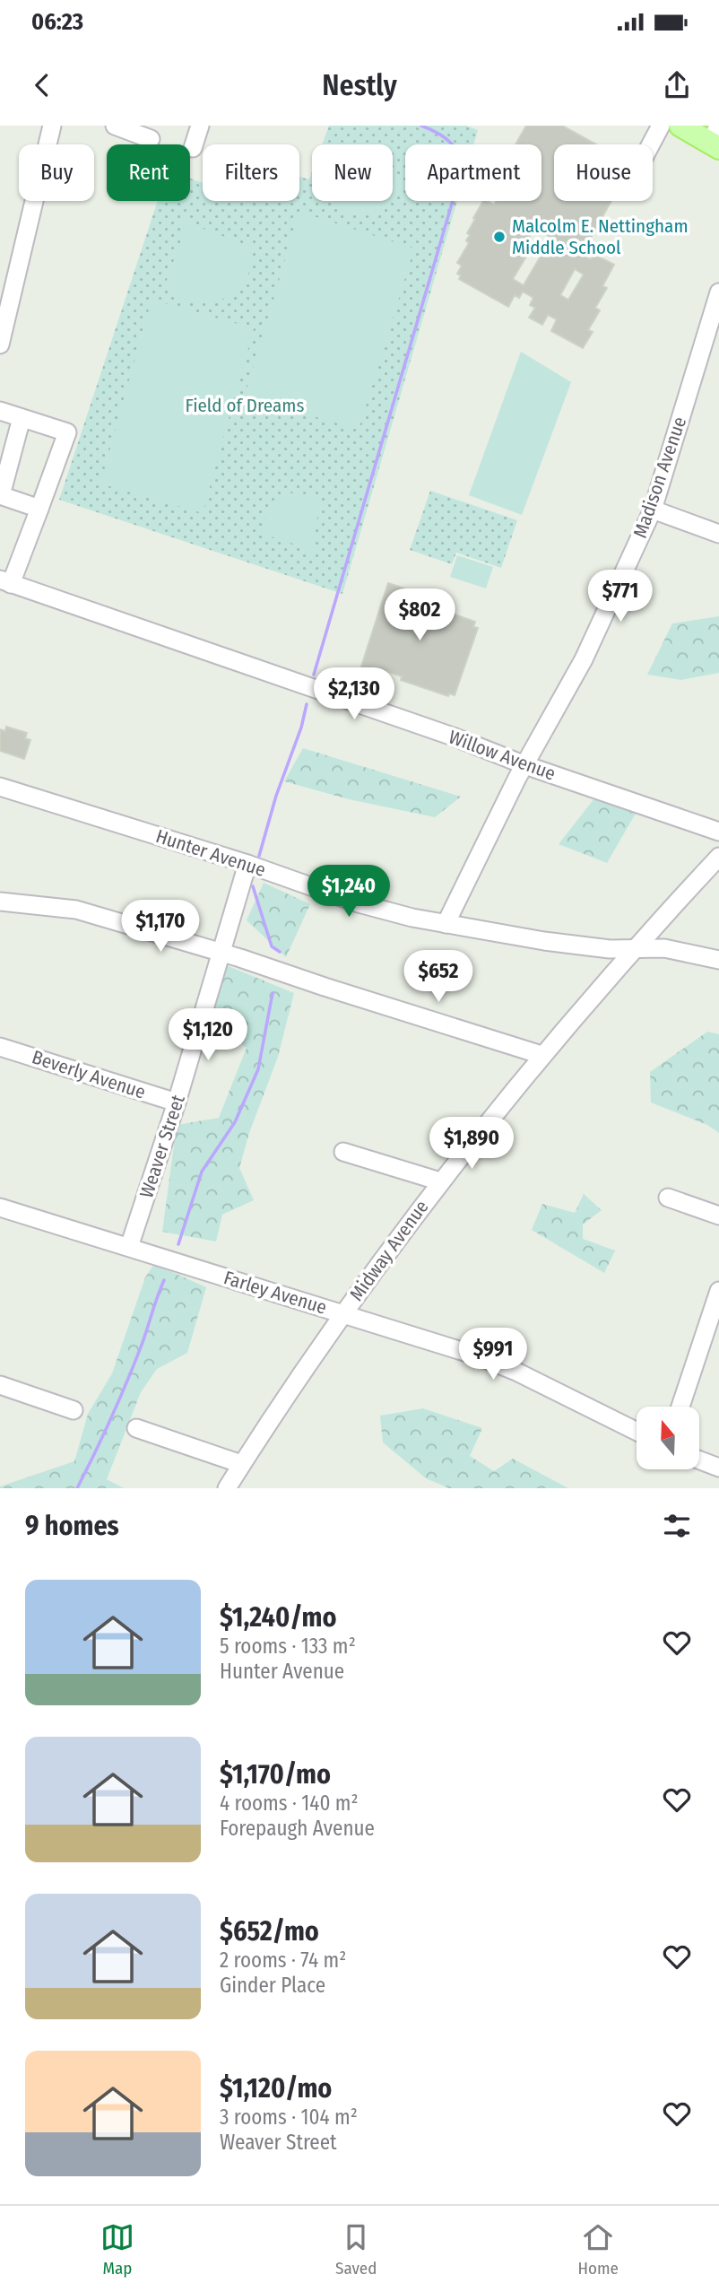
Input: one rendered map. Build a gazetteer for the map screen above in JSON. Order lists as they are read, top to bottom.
{
  "streets": {
    "street": [
      "Madison Avenue",
      "Willow Avenue",
      "Hunter Avenue",
      "Beverly Avenue",
      "Weaver Street",
      "Midway Avenue",
      "Farley Avenue"
    ]
  },
  "crossings": [
    ["Madison Avenue", "Willow Avenue"],
    ["Madison Avenue", "Hunter Avenue"],
    ["Hunter Avenue", "Weaver Street"],
    ["Hunter Avenue", "Midway Avenue"],
    ["Beverly Avenue", "Weaver Street"],
    ["Weaver Street", "Farley Avenue"],
    ["Midway Avenue", "Farley Avenue"]
  ],
  "parks": ["Field of Dreams"],
  "places": ["Malcolm E. Nettingham Middle School"],
  "north": "top",
  "page": {
    "status": "06:23",
    "header": "Nestly",
    "chip": [
      "Buy",
      "Rent",
      "Filters",
      "New",
      "Apartment",
      "House"
    ],
    "price": [
      "$771",
      "$802",
      "$2,130",
      "$1,240",
      "$1,170",
      "$652",
      "$1,120",
      "$1,890",
      "$991"
    ],
    "heading": "9 homes",
    "list": [
      {
        "name": "$1,240/mo",
        "note": "5 rooms · 133 m² · Hunter Avenue"
      },
      {
        "name": "$1,170/mo",
        "note": "4 rooms · 140 m² · Forepaugh Avenue"
      },
      {
        "name": "$652/mo",
        "note": "2 rooms · 74 m² · Ginder Place"
      },
      {
        "name": "$1,120/mo",
        "note": "3 rooms · 104 m² · Weaver Street"
      }
    ],
    "tabs": ["Map", "Saved", "Home"]
  }
}
